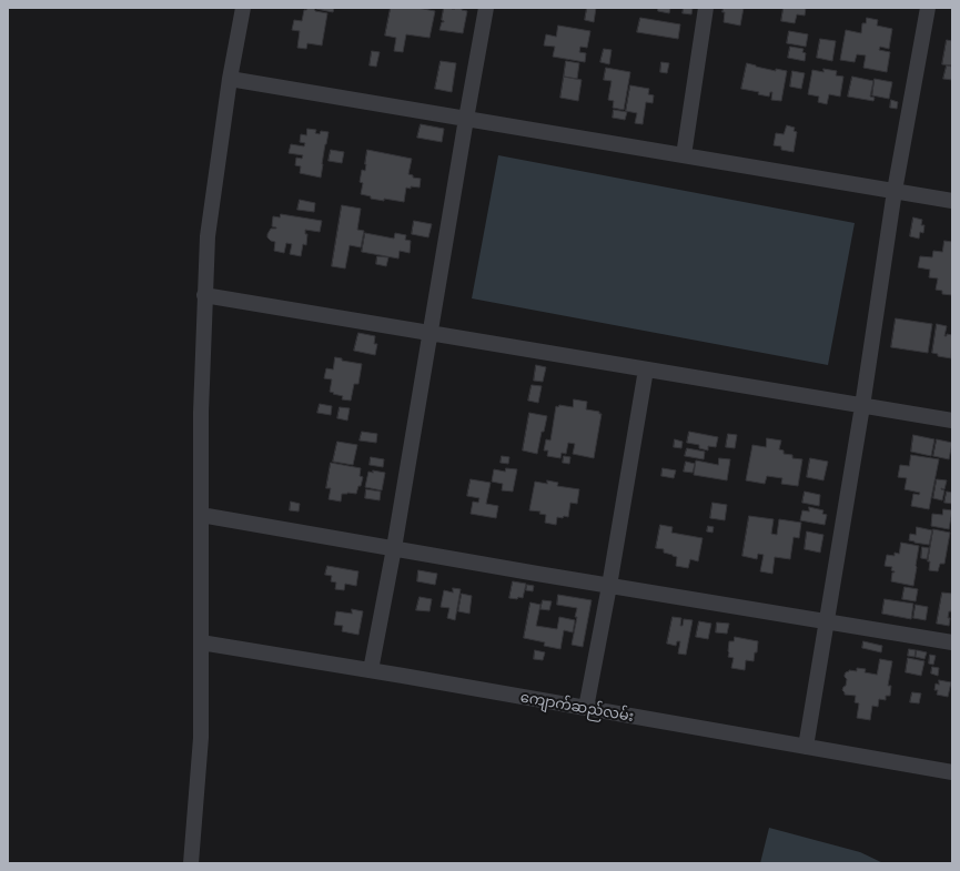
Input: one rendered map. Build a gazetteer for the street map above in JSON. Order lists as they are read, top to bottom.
{
  "streets": {
    "street": ["ကျောက်ဆည်လမ်း"]
  }
}
